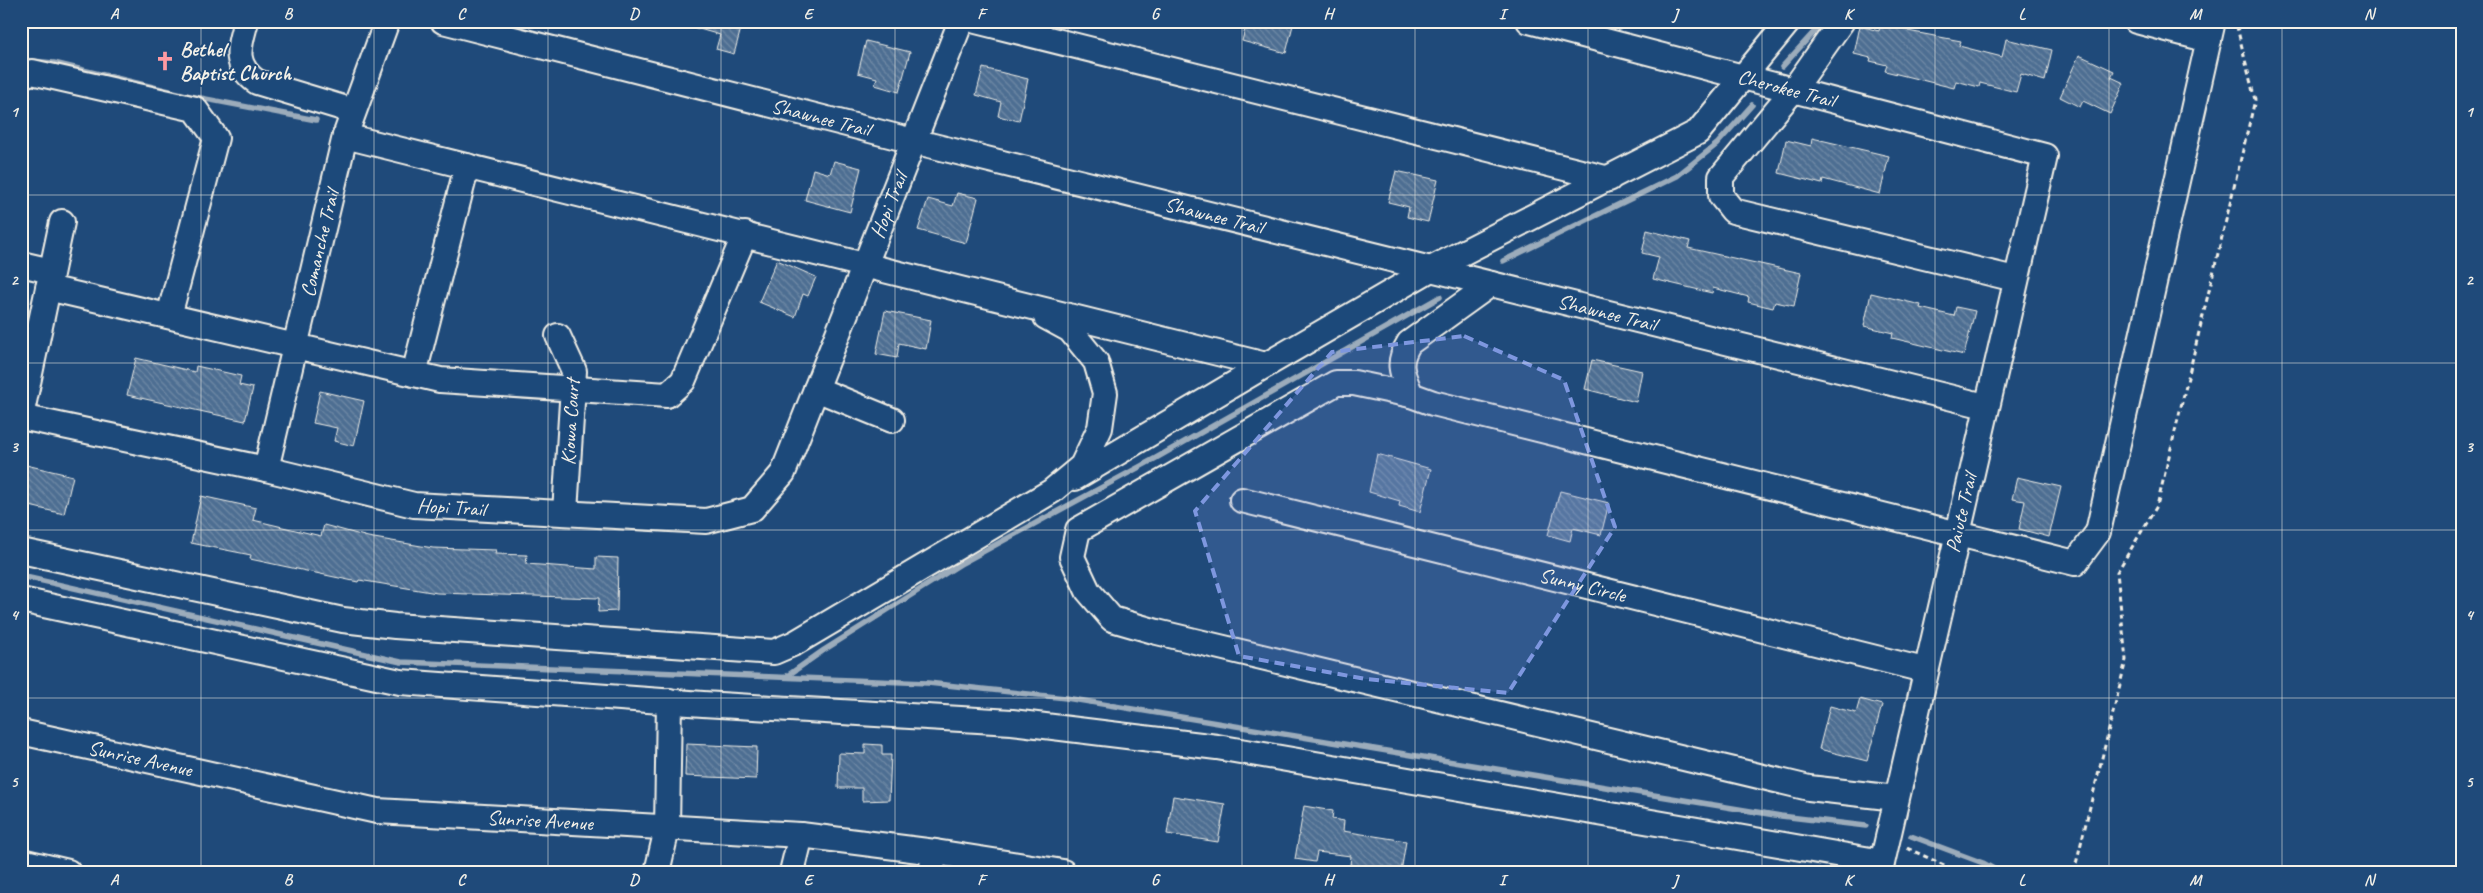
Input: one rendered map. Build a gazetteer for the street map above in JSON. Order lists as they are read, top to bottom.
{
  "streets": {
    "street": [
      "Cherokee Trail",
      "Shawnee Trail",
      "Hopi Trail",
      "Comanche Trail",
      "Kiowa Court",
      "Paiute Trail",
      "Sunny Circle",
      "Sunrise Avenue"
    ]
  },
  "crossings": [
    ["Cherokee Trail", "Paiute Trail"],
    ["Shawnee Trail", "Hopi Trail"],
    ["Shawnee Trail", "Paiute Trail"],
    ["Hopi Trail", "Comanche Trail"],
    ["Hopi Trail", "Kiowa Court"],
    ["Paiute Trail", "Sunny Circle"]
  ],
  "places": {
    "church": ["Bethel Baptist Church"]
  },
  "grid": {
    "columns": [
      "A",
      "B",
      "C",
      "D",
      "E",
      "F",
      "G",
      "H",
      "I",
      "J",
      "K",
      "L",
      "M",
      "N"
    ],
    "rows": [
      "1",
      "2",
      "3",
      "4",
      "5"
    ]
  }
}
